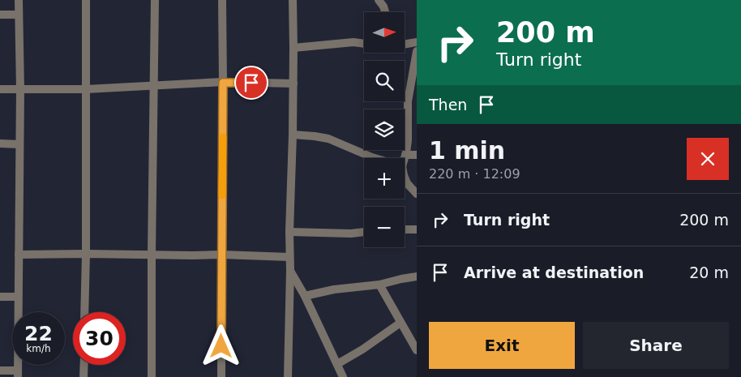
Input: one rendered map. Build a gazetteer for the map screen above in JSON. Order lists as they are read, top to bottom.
{
  "north": "right",
  "page": {
    "turn": ["200 m", "Turn right"],
    "map_buttons": ["+", "−"],
    "then": "Then",
    "heading": ["1 min", "220 m · 12:09"],
    "list": [
      {
        "name": "Turn right",
        "value": "200 m"
      },
      {
        "name": "Arrive at destination",
        "value": "20 m"
      }
    ],
    "speed": "22 km/h",
    "limit": "30",
    "buttons": ["Exit", "Share"]
  }
}
